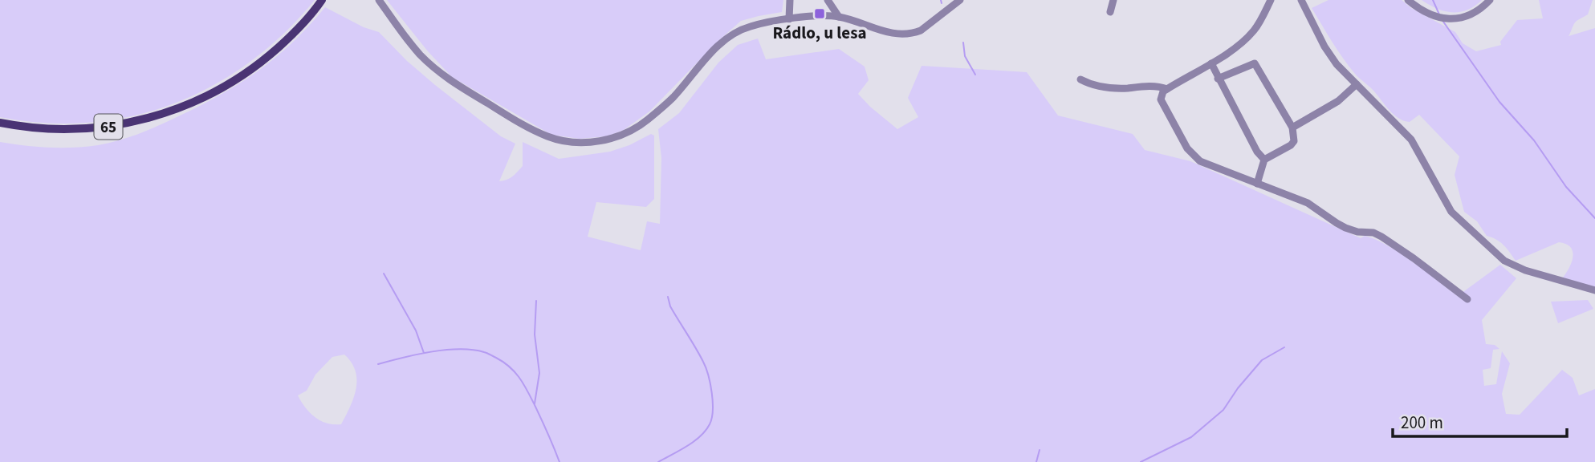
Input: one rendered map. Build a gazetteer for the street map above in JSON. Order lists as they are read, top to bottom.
{
  "streets": {
    "main road": ["65"]
  },
  "places": {
    "transit": ["Rádlo, u lesa"]
  },
  "scale_bar": "200 m"
}
